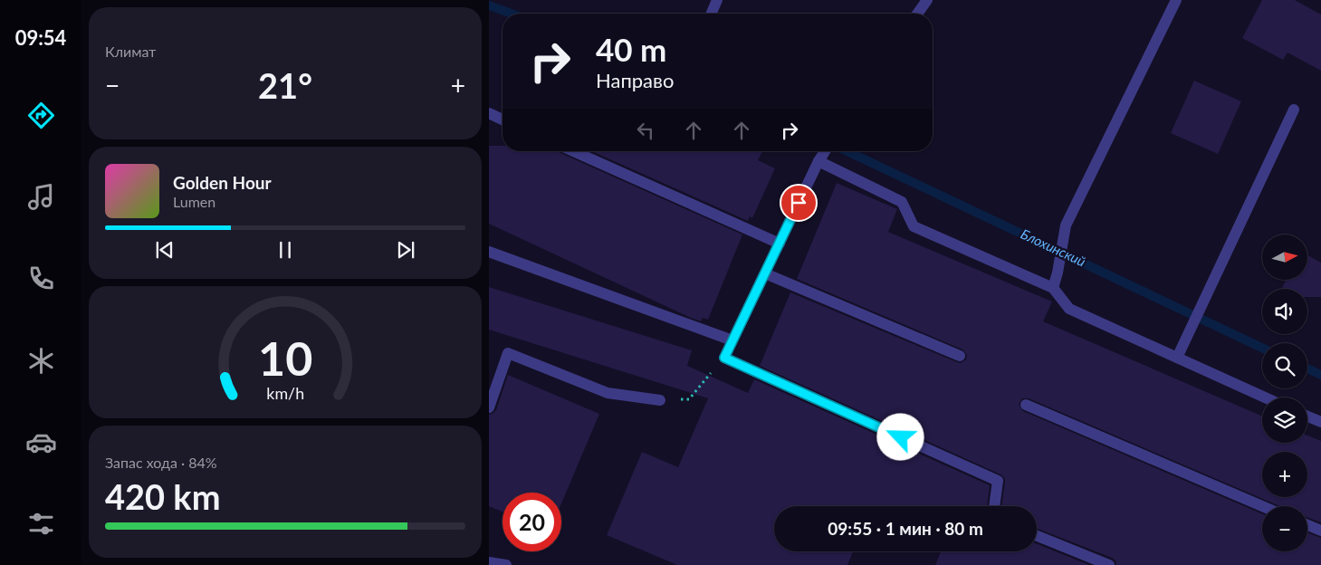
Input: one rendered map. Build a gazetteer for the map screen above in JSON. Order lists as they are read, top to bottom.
{
  "water": ["Блохинский"],
  "north": "right",
  "page": {
    "tabs": "09:54",
    "tile": [
      "Климат",
      ["Запас хода · 84%", "420 km"]
    ],
    "turn": ["40 m", "Направо"],
    "heat": ["−", "21°", "+"],
    "song": ["Golden Hour", "Lumen"],
    "map_buttons": ["+", "−"],
    "limit": "20",
    "trip": "09:55 · 1 мин · 80 m",
    "gauge": ["10", "km/h"]
  }
}
